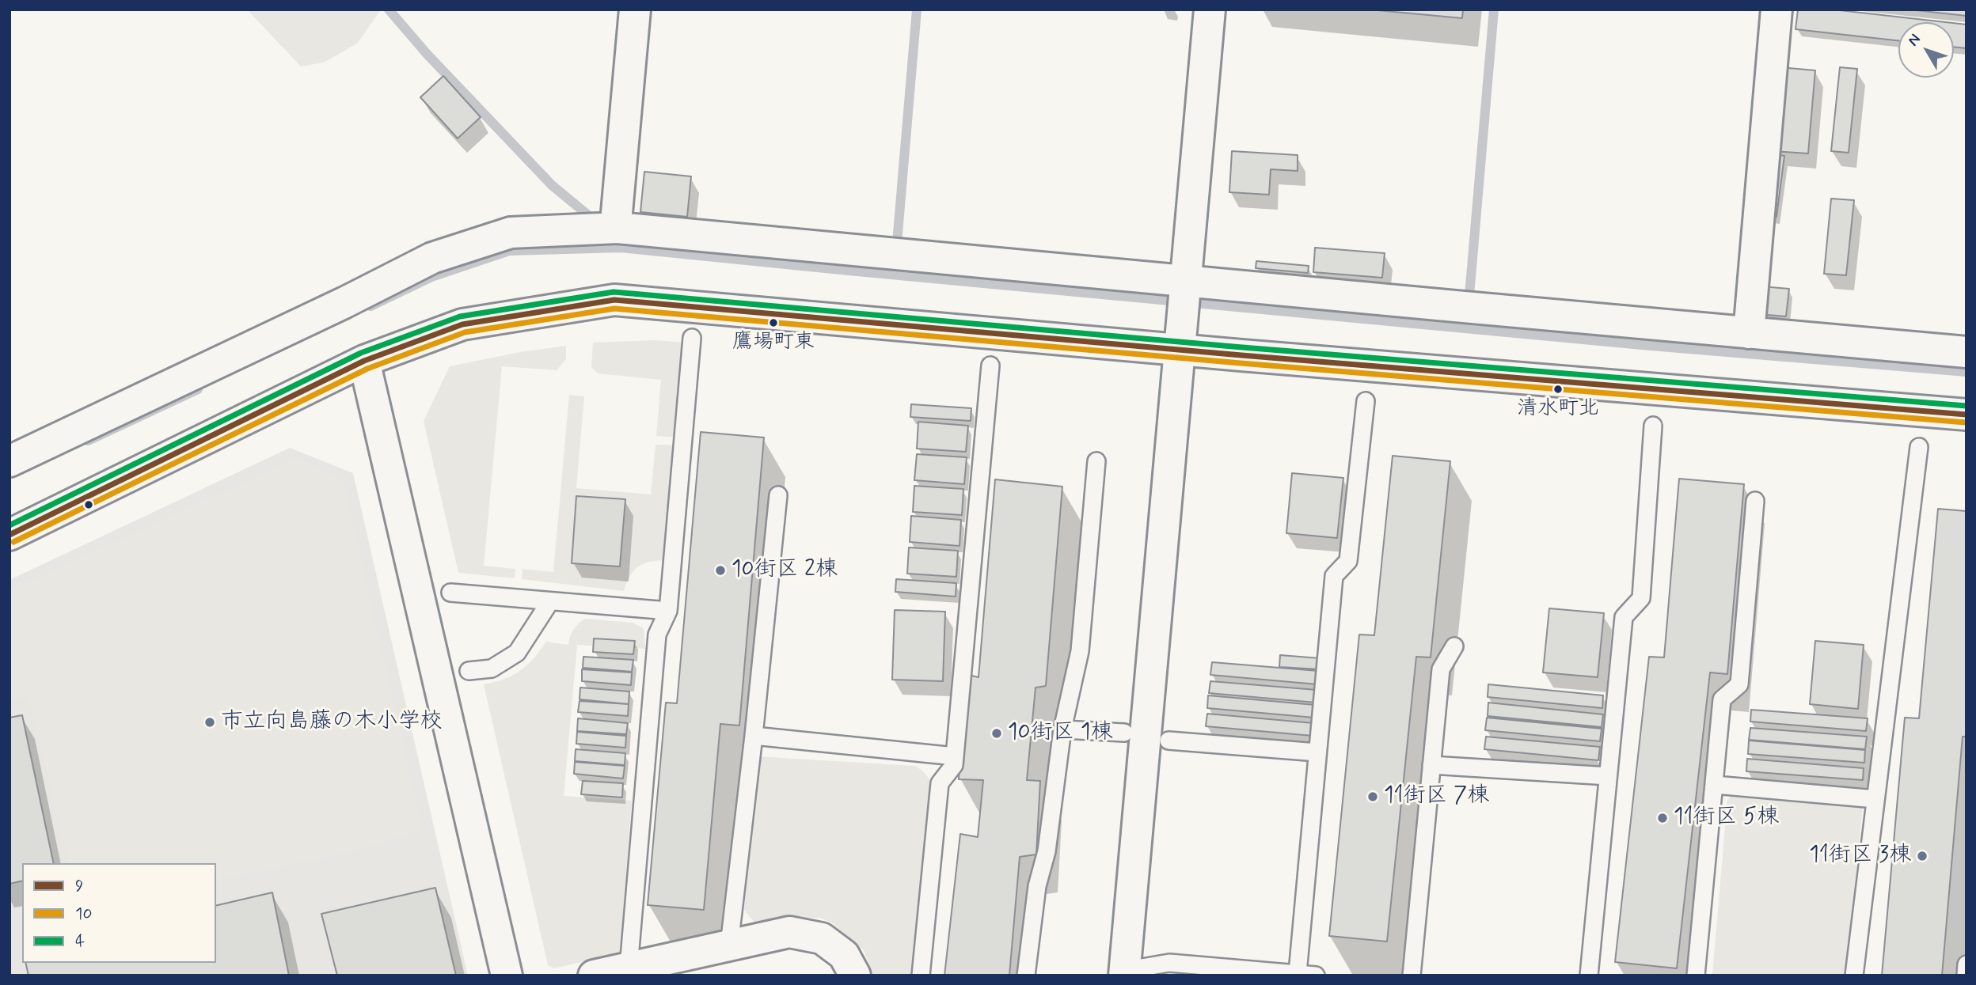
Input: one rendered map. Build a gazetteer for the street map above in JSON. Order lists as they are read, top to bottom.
{
  "places": [
    "鷹場町東",
    "清水町北",
    "10街区 2棟",
    "市立向島藤の木小学校",
    "10街区 1棟",
    "11街区 7棟",
    "11街区 5棟",
    "11街区 3棟"
  ],
  "lines": ["transit line 4", "transit line 9", "transit line 10"],
  "legend": ["9", "10", "4"],
  "north": "top left"
}
